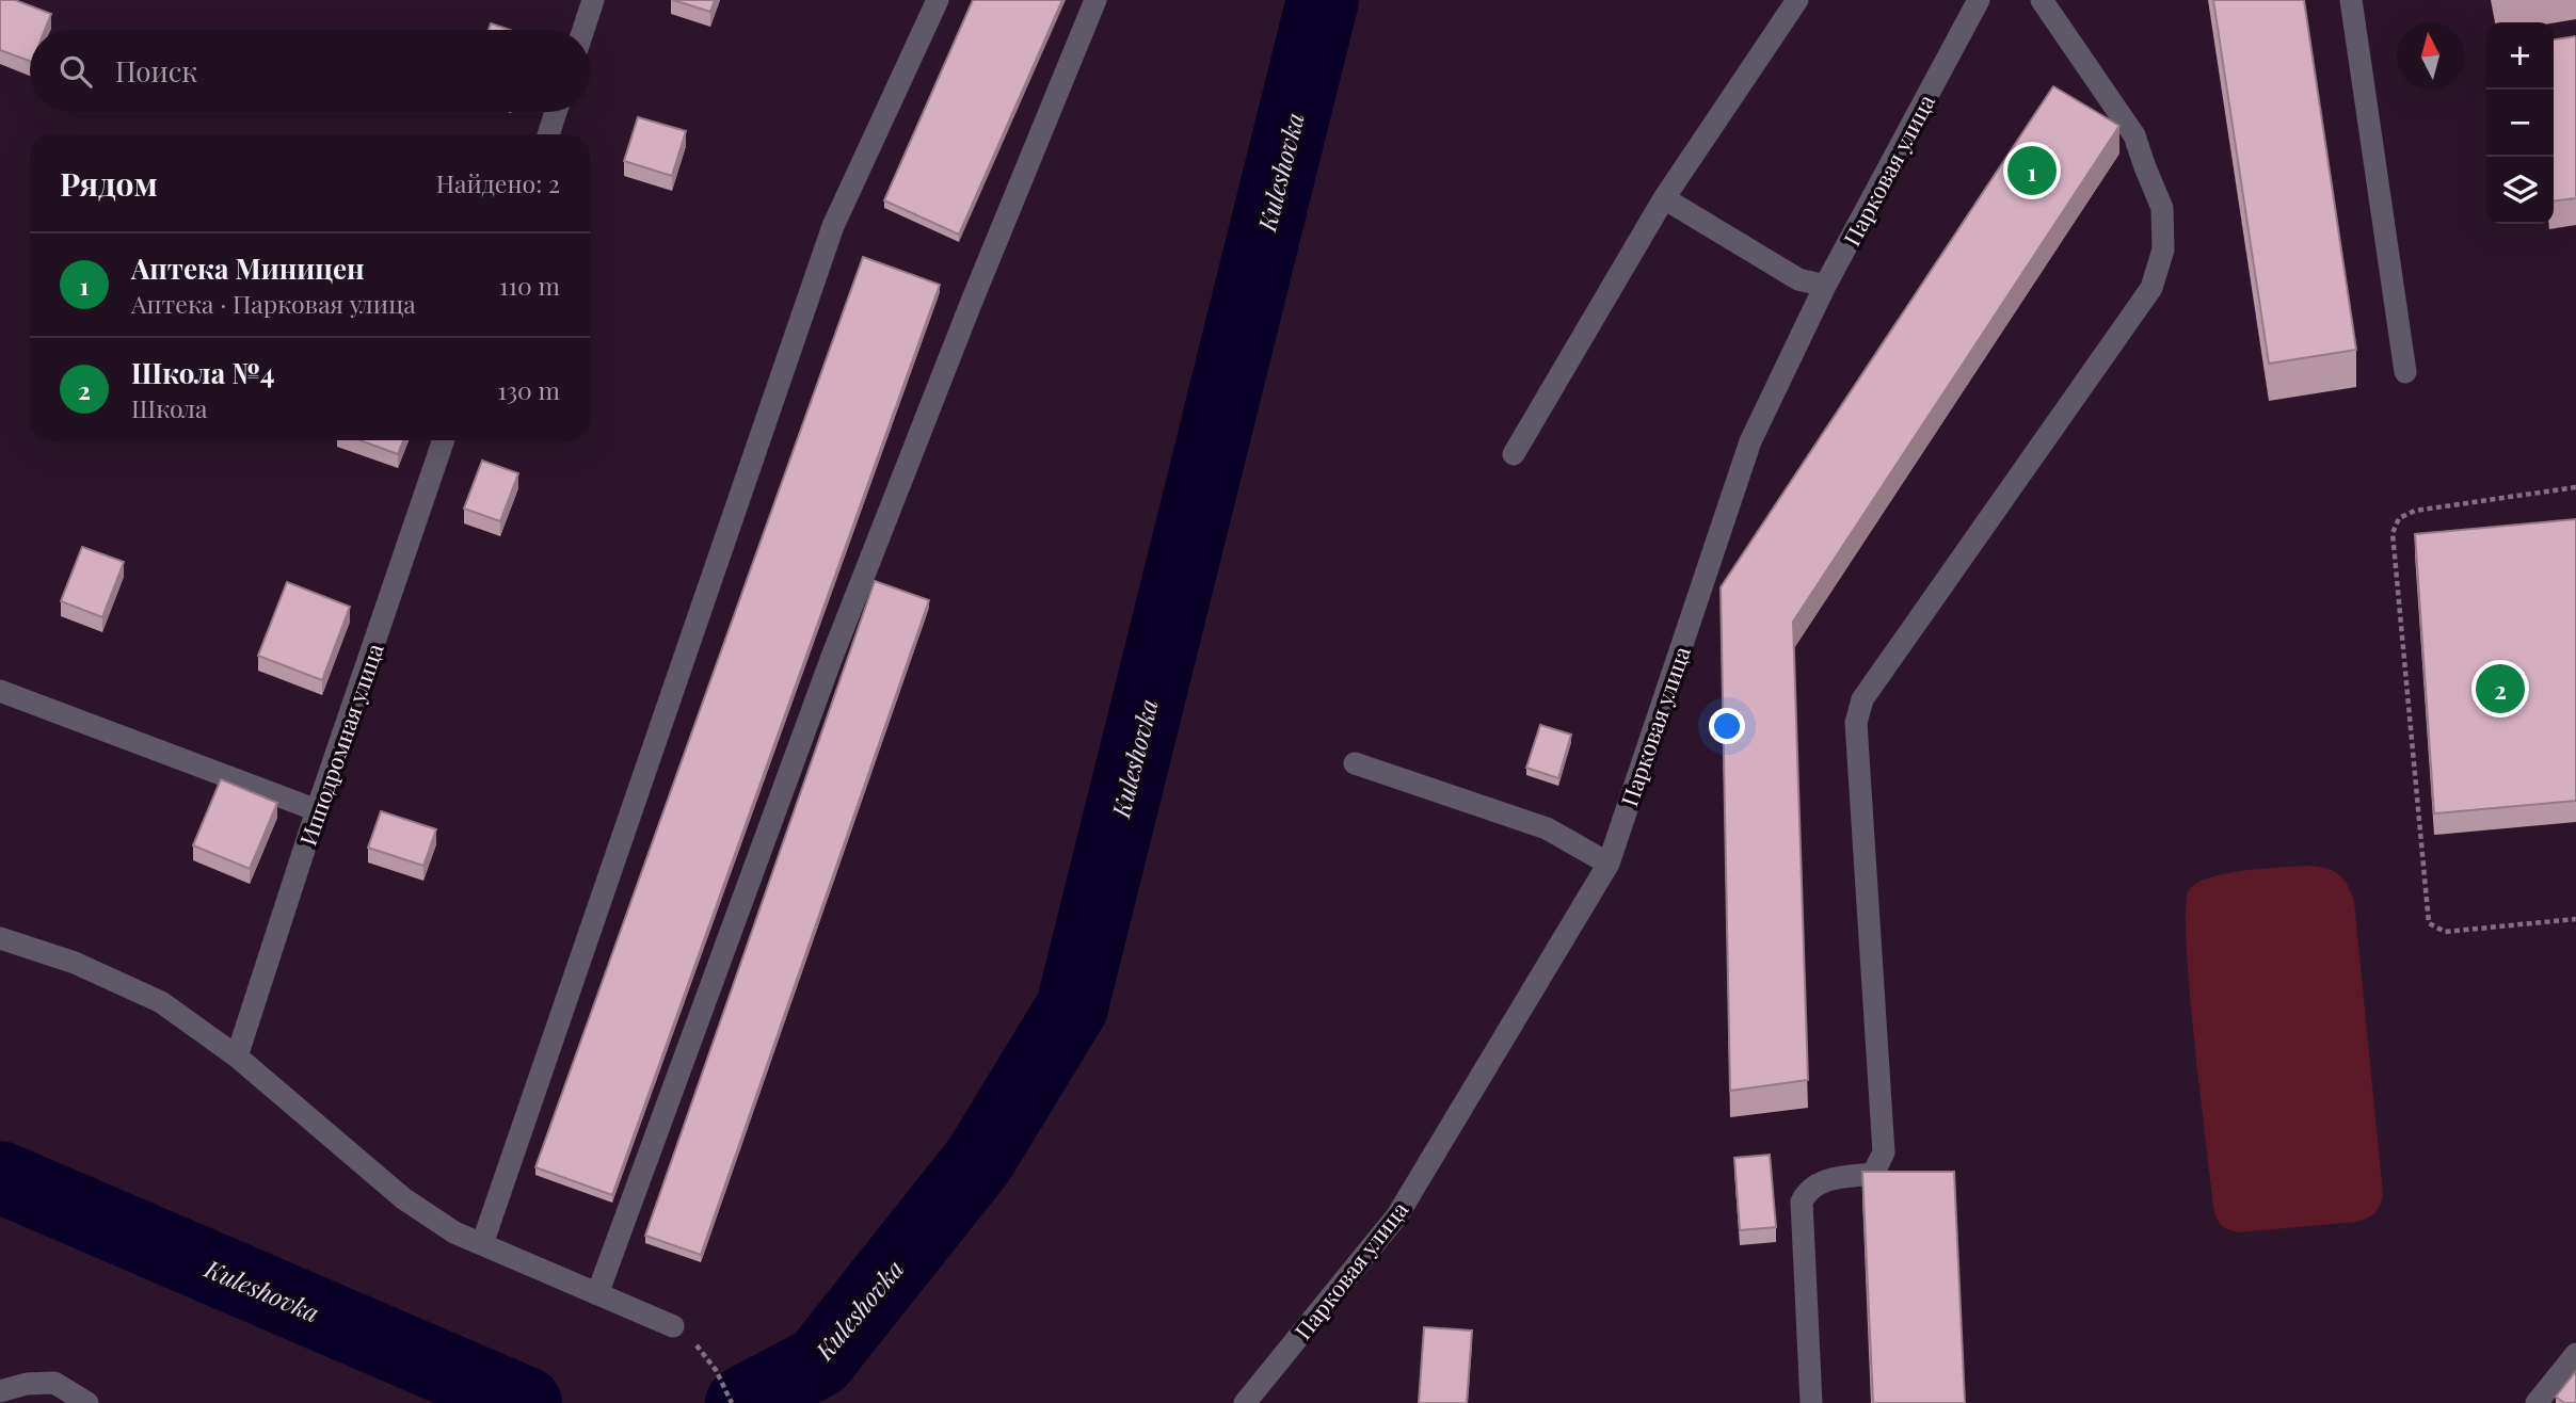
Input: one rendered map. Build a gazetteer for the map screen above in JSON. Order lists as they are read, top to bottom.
{
  "streets": {
    "street": ["Парковая улица", "Ипподромная улица"]
  },
  "water": ["Kuleshovka"],
  "north": "top",
  "page": {
    "map_buttons": ["+", "−"],
    "search": "Поиск",
    "heading": ["Рядом", "Найдено: 2"],
    "pins": ["1", "2"],
    "list": [
      {
        "mark": "1",
        "name": "Аптека Миницен",
        "note": "Аптека · Парковая улица",
        "value": "110 m"
      },
      {
        "mark": "2",
        "name": "Школа №4",
        "note": "Школа",
        "value": "130 m"
      }
    ]
  }
}
